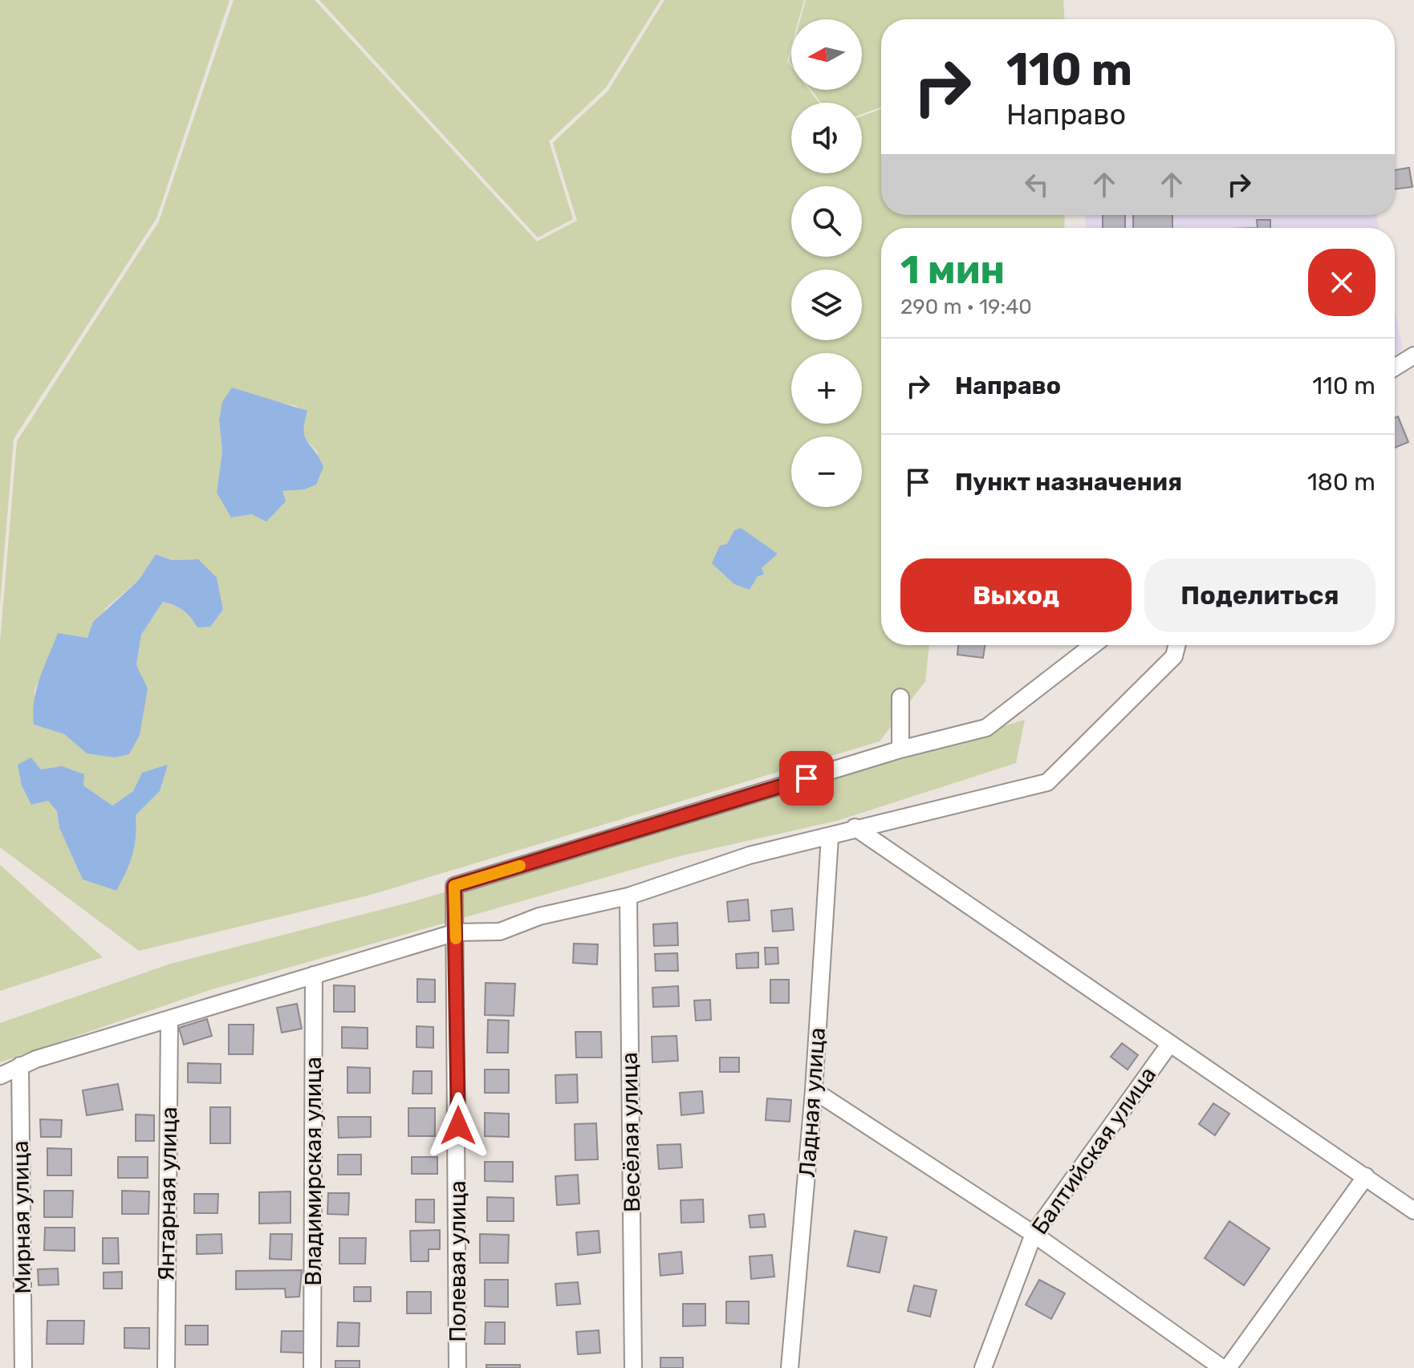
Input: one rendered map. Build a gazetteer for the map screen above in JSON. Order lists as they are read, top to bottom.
{
  "streets": {
    "street": [
      "Ладная улица",
      "Весёлая улица",
      "Балтийская улица",
      "Владимирская улица",
      "Янтарная улица",
      "Мирная улица",
      "Полевая улица"
    ]
  },
  "north": "left",
  "page": {
    "map_buttons": ["+", "−"],
    "turn": ["110 m", "Направо"],
    "heading": ["1 мин", "290 m · 19:40"],
    "list": [
      {
        "name": "Направо",
        "value": "110 m"
      },
      {
        "name": "Пункт назначения",
        "value": "180 m"
      }
    ],
    "buttons": ["Выход", "Поделиться"]
  }
}
